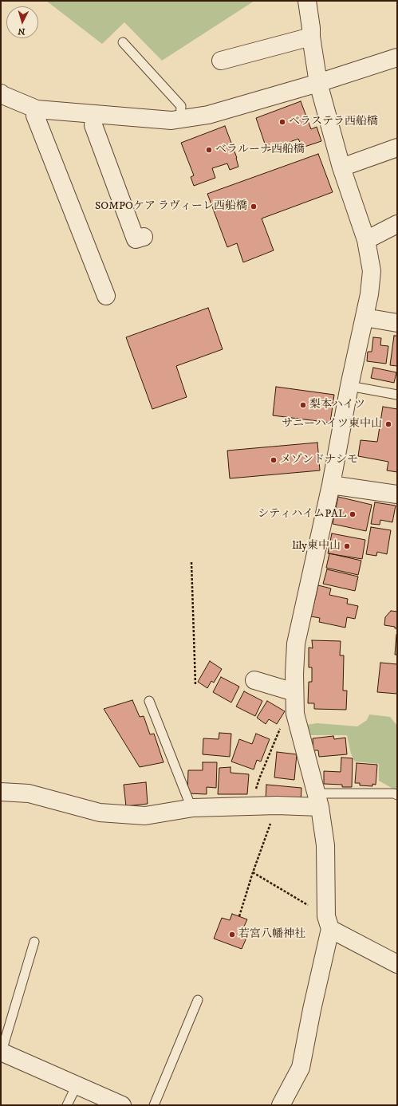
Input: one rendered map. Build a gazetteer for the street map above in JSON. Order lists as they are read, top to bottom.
{
  "places": [
    "ベラステラ西船橋",
    "ベラルーナ西船橋",
    "SOMPOケア ラヴィーレ西船橋",
    "梨本ハイツ",
    "サニーハイツ東中山",
    "メゾンドナシモ",
    "シティハイムPAL",
    "lily東中山",
    "若宮八幡神社"
  ],
  "north": "bottom"
}
